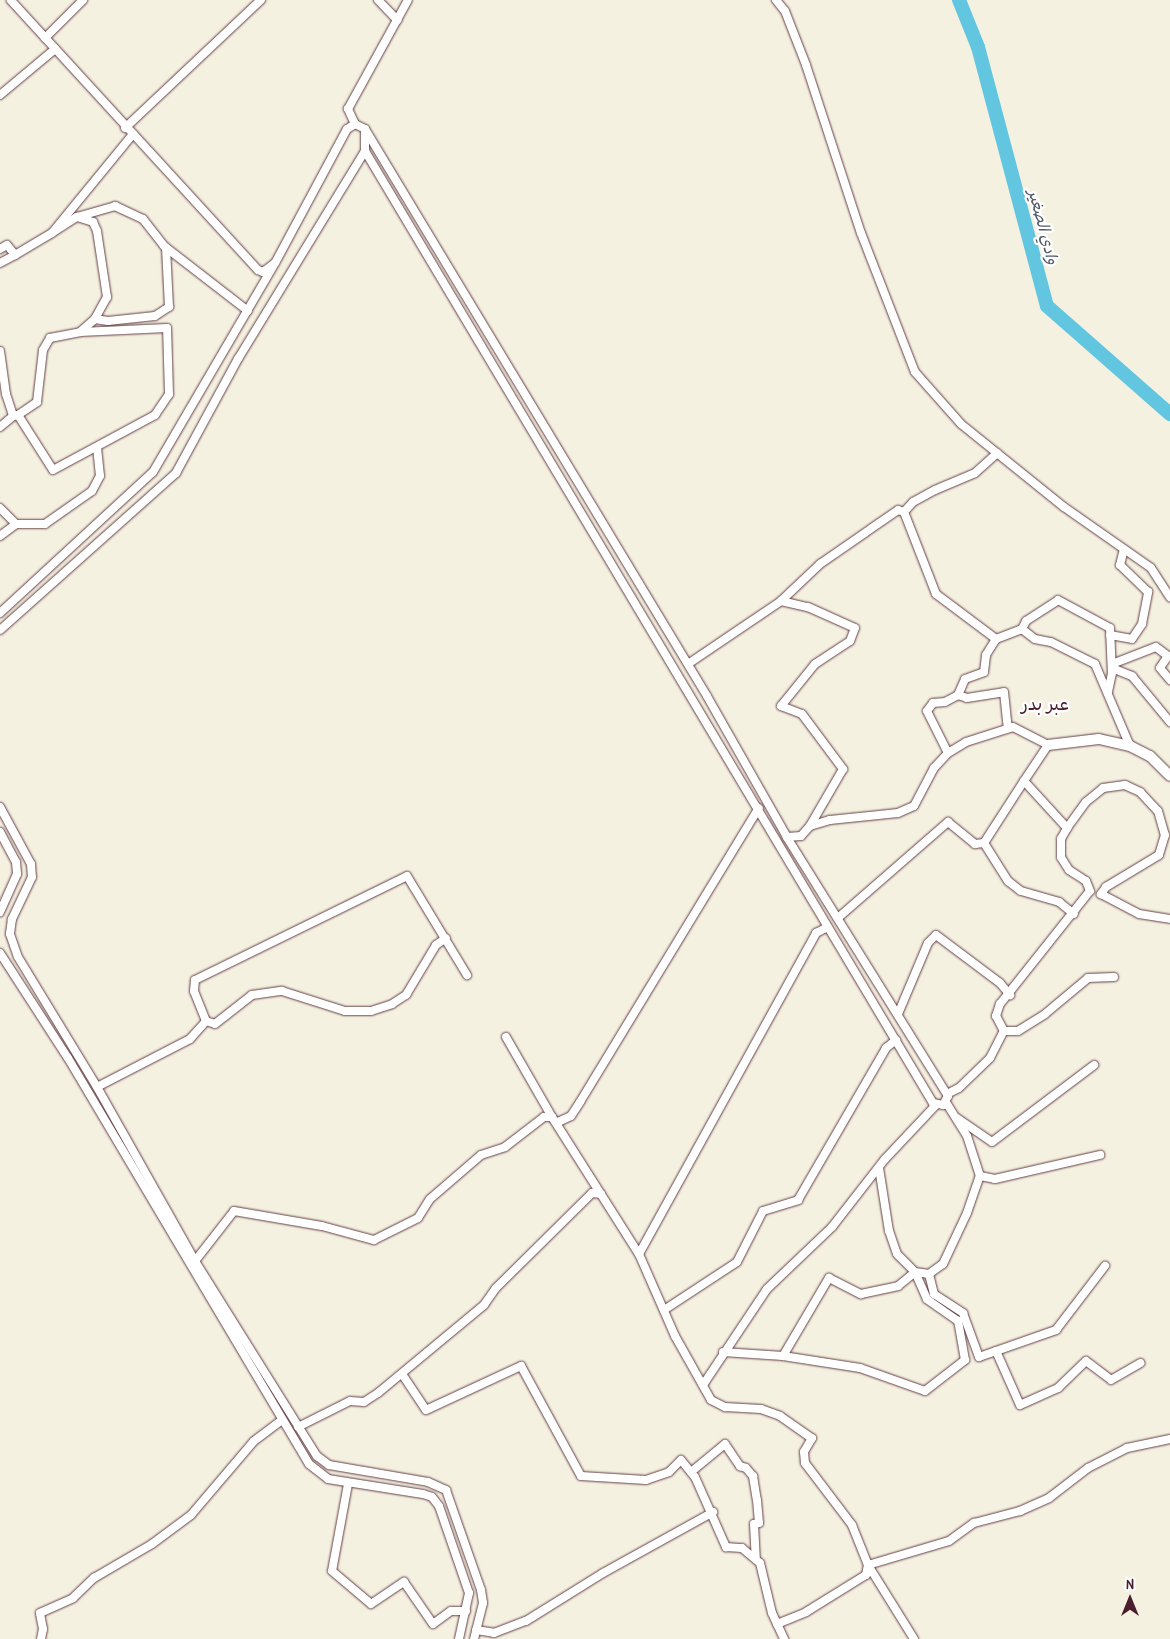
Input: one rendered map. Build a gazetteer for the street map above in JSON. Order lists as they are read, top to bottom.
{
  "districts": ["عبر بدر"],
  "water": ["وادي الصغير"],
  "north": "top"
}
